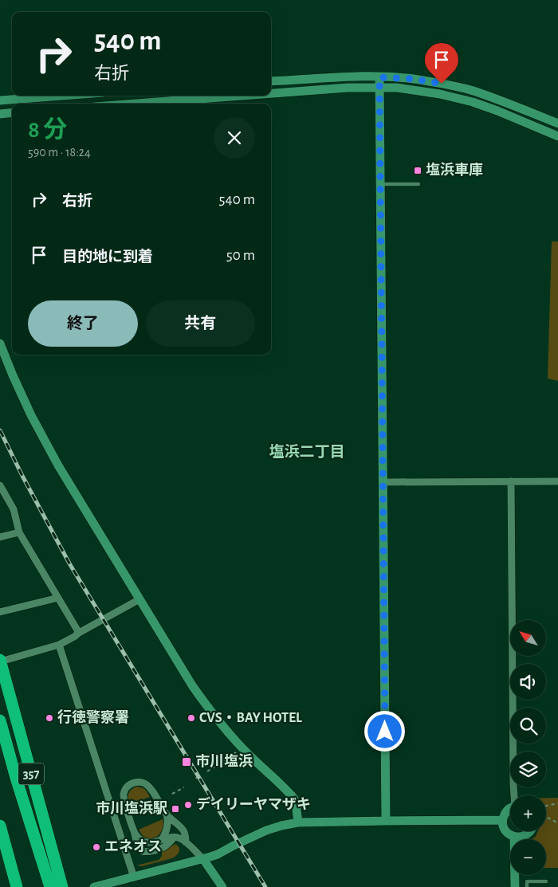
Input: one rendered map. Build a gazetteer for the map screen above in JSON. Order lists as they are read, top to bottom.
{
  "streets": {
    "highway": ["357"]
  },
  "districts": ["塩浜二丁目"],
  "places": {
    "transit": ["塩浜車庫", "市川塩浜", "市川塩浜駅"],
    "other": [
      "行徳警察署",
      "CVS・BAY HOTEL",
      "デイリーヤマザキ",
      "エネオス"
    ]
  },
  "north": "top left",
  "page": {
    "turn": ["540 m", "右折"],
    "heading": ["8 分", "590 m · 18:24"],
    "list": [
      {
        "name": "右折",
        "value": "540 m"
      },
      {
        "name": "目的地に到着",
        "value": "50 m"
      }
    ],
    "buttons": ["終了", "共有"],
    "map_buttons": ["+", "−"]
  }
}
